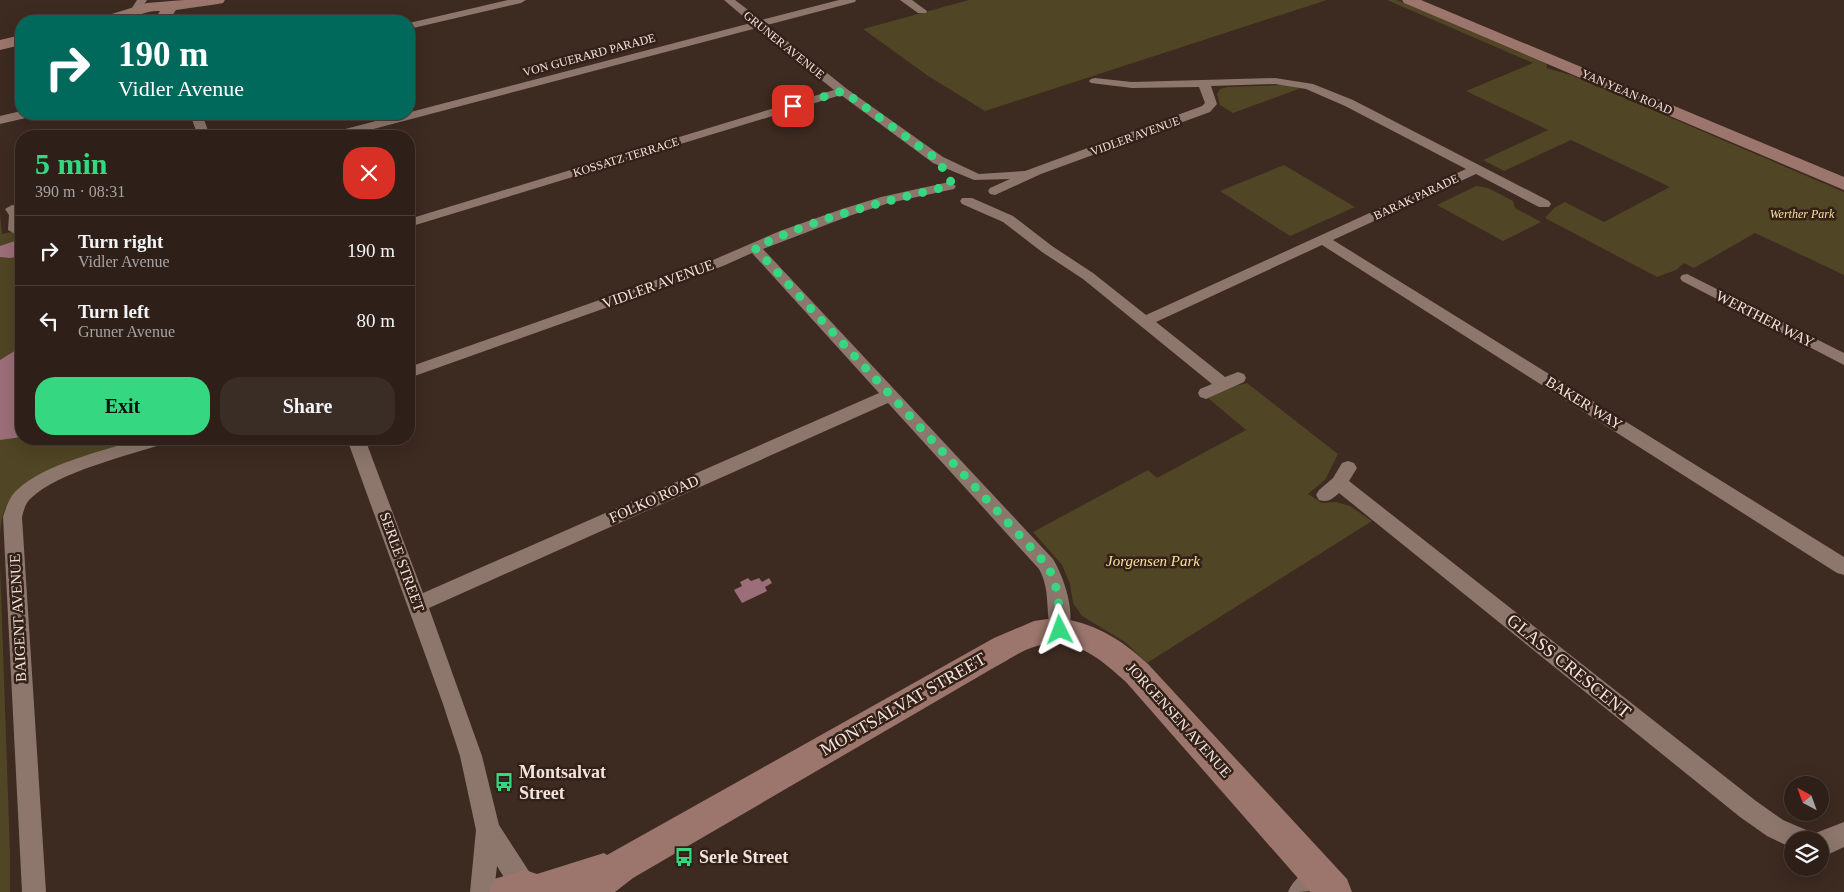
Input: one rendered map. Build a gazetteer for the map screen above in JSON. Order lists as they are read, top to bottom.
{
  "streets": {
    "street": [
      "GRUNER AVENUE",
      "VON GUERARD PARADE",
      "YAN YEAN ROAD",
      "VIDLER AVENUE",
      "KOSSATZ TERRACE",
      "BARAK PARADE",
      "WERTHER WAY",
      "BAKER WAY",
      "FOLKO ROAD",
      "SERLE STREET",
      "BAIGENT AVENUE",
      "GLASS CRESCENT",
      "MONTSALVAT STREET",
      "JORGENSEN AVENUE"
    ]
  },
  "crossings": [
    ["GRUNER AVENUE", "VON GUERARD PARADE"],
    ["GRUNER AVENUE", "VIDLER AVENUE"],
    ["GRUNER AVENUE", "KOSSATZ TERRACE"],
    ["VIDLER AVENUE", "BARAK PARADE"],
    ["BARAK PARADE", "BAKER WAY"],
    ["FOLKO ROAD", "SERLE STREET"],
    ["SERLE STREET", "MONTSALVAT STREET"],
    ["MONTSALVAT STREET", "JORGENSEN AVENUE"]
  ],
  "parks": ["Werther Park", "Jorgensen Park"],
  "places": {
    "bus stop": ["Montsalvat Street", "Serle Street"]
  },
  "north": "top left",
  "page": {
    "turn": ["190 m", "Vidler Avenue"],
    "heading": ["5 min", "390 m · 08:31"],
    "list": [
      {
        "name": "Turn right",
        "note": "Vidler Avenue",
        "value": "190 m"
      },
      {
        "name": "Turn left",
        "note": "Gruner Avenue",
        "value": "80 m"
      }
    ],
    "buttons": ["Exit", "Share"]
  }
}
